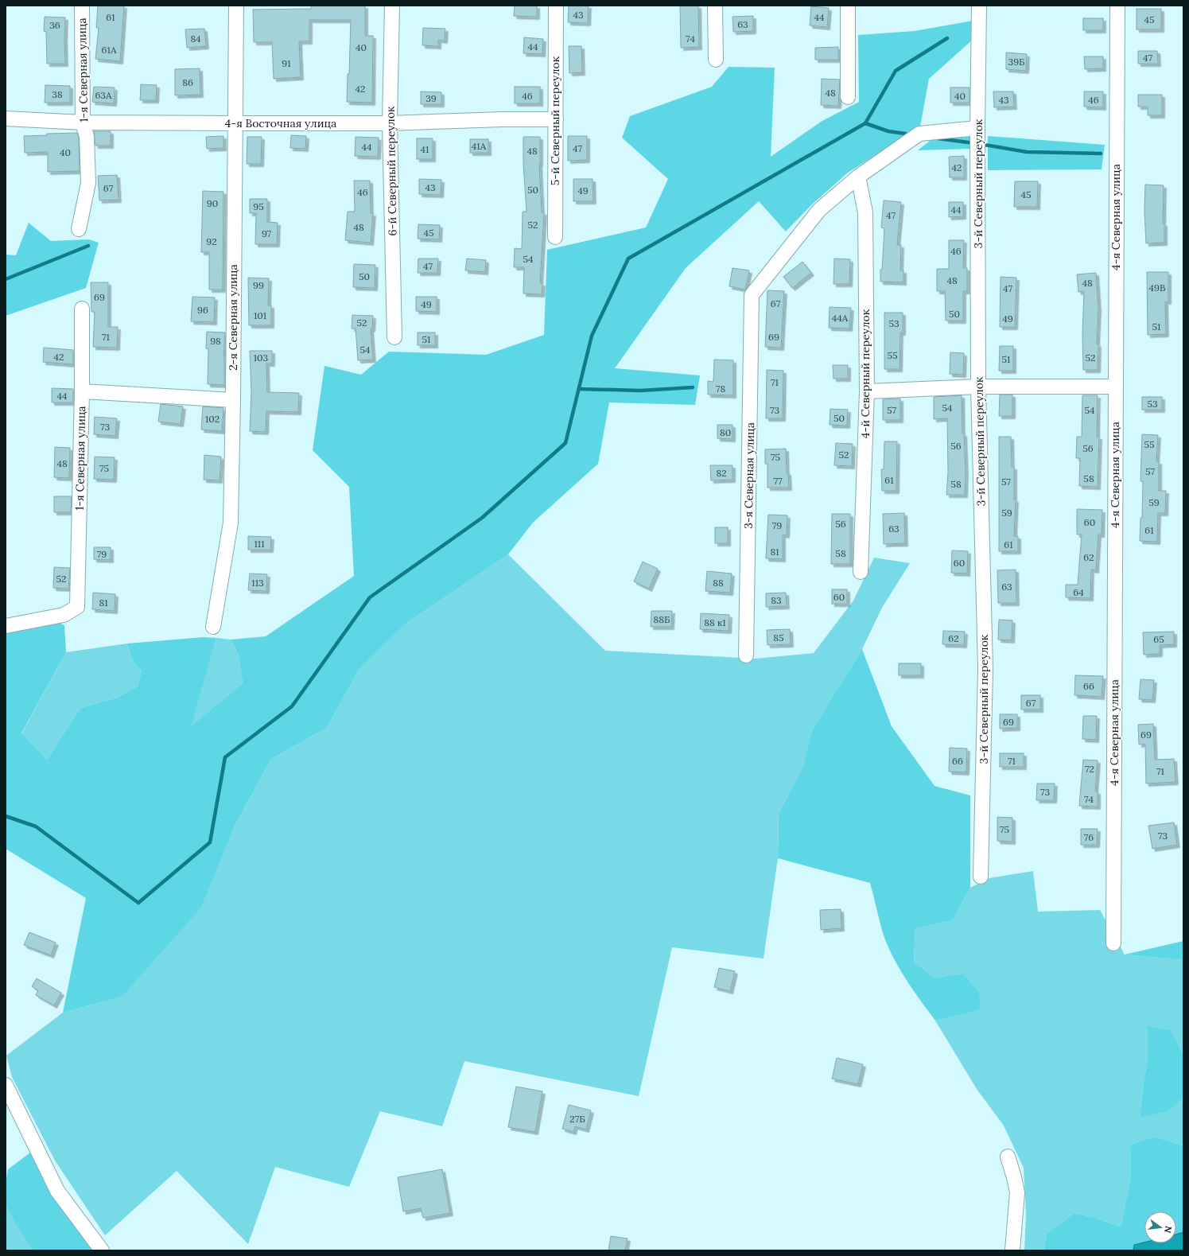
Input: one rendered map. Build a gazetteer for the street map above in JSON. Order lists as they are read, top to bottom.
{
  "streets": {
    "street": [
      "1-я Северная улица",
      "5-й Северный переулок",
      "4-я Восточная улица",
      "6-й Северный переулок",
      "3-й Северный переулок",
      "4-я Северная улица",
      "2-я Северная улица",
      "4-й Северный переулок",
      "3-я Северная улица"
    ]
  },
  "crossings": [
    ["1-я Северная улица", "4-я Восточная улица"],
    ["5-й Северный переулок", "4-я Восточная улица"],
    ["4-я Восточная улица", "6-й Северный переулок"],
    ["4-я Восточная улица", "2-я Северная улица"],
    ["4-й Северный переулок", "3-я Северная улица"]
  ],
  "house_numbers": [
    "43",
    "61",
    "44",
    "45",
    "63",
    "36",
    "84",
    "74",
    "44",
    "40",
    "61А",
    "47",
    "39Б",
    "91",
    "86",
    "42",
    "48",
    "38",
    "63А",
    "46",
    "40",
    "39",
    "43",
    "46",
    "41А",
    "44",
    "47",
    "41",
    "48",
    "40",
    "42",
    "43",
    "67",
    "50",
    "49",
    "46",
    "45",
    "90",
    "95",
    "44",
    "47",
    "52",
    "48",
    "45",
    "97",
    "92",
    "46",
    "54",
    "47",
    "50",
    "48",
    "48",
    "99",
    "49В",
    "47",
    "69",
    "67",
    "49",
    "96",
    "50",
    "101",
    "44А",
    "49",
    "52",
    "53",
    "51",
    "71",
    "69",
    "51",
    "98",
    "54",
    "55",
    "42",
    "103",
    "52",
    "51",
    "71",
    "78",
    "44",
    "53",
    "54",
    "73",
    "57",
    "54",
    "50",
    "102",
    "73",
    "80",
    "55",
    "56",
    "56",
    "52",
    "75",
    "48",
    "75",
    "57",
    "82",
    "58",
    "61",
    "77",
    "57",
    "58",
    "59",
    "59",
    "60",
    "56",
    "79",
    "63",
    "61",
    "111",
    "61",
    "81",
    "58",
    "79",
    "62",
    "60",
    "52",
    "113",
    "88",
    "63",
    "64",
    "60",
    "83",
    "81",
    "88Б",
    "88 к1",
    "85",
    "62",
    "65",
    "66",
    "67",
    "69",
    "69",
    "66",
    "71",
    "72",
    "71",
    "73",
    "74",
    "75",
    "73",
    "76",
    "27Б"
  ],
  "north": "right"
}
